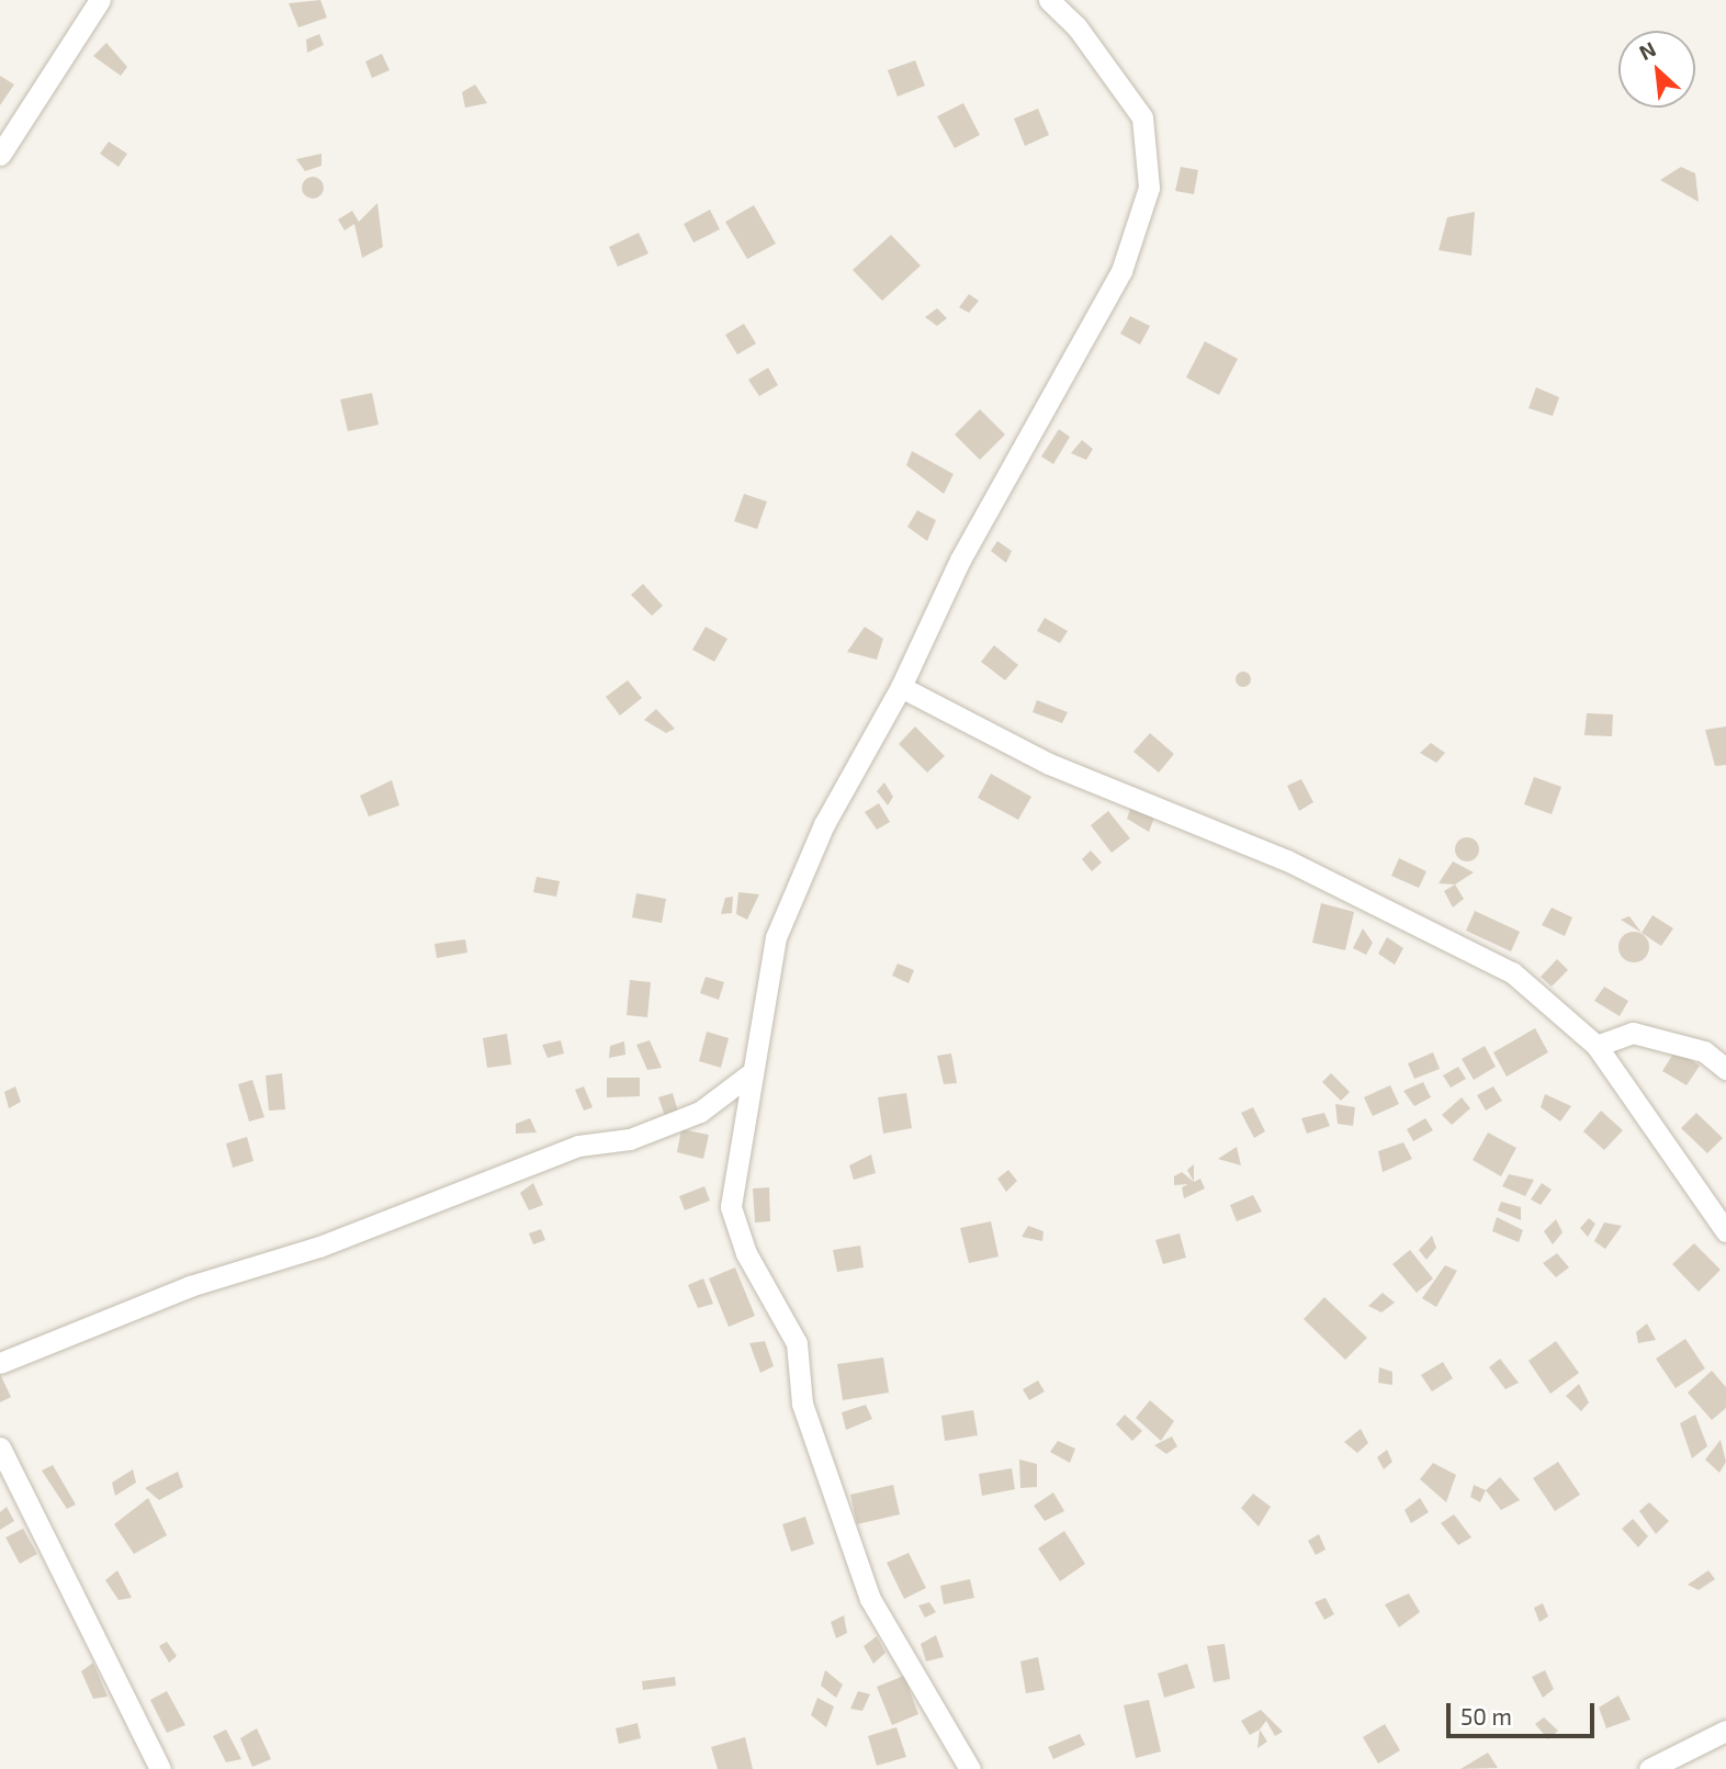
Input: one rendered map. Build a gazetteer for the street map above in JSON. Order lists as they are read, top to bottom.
{
  "scale_bar": "50 m",
  "north": "top left"
}
